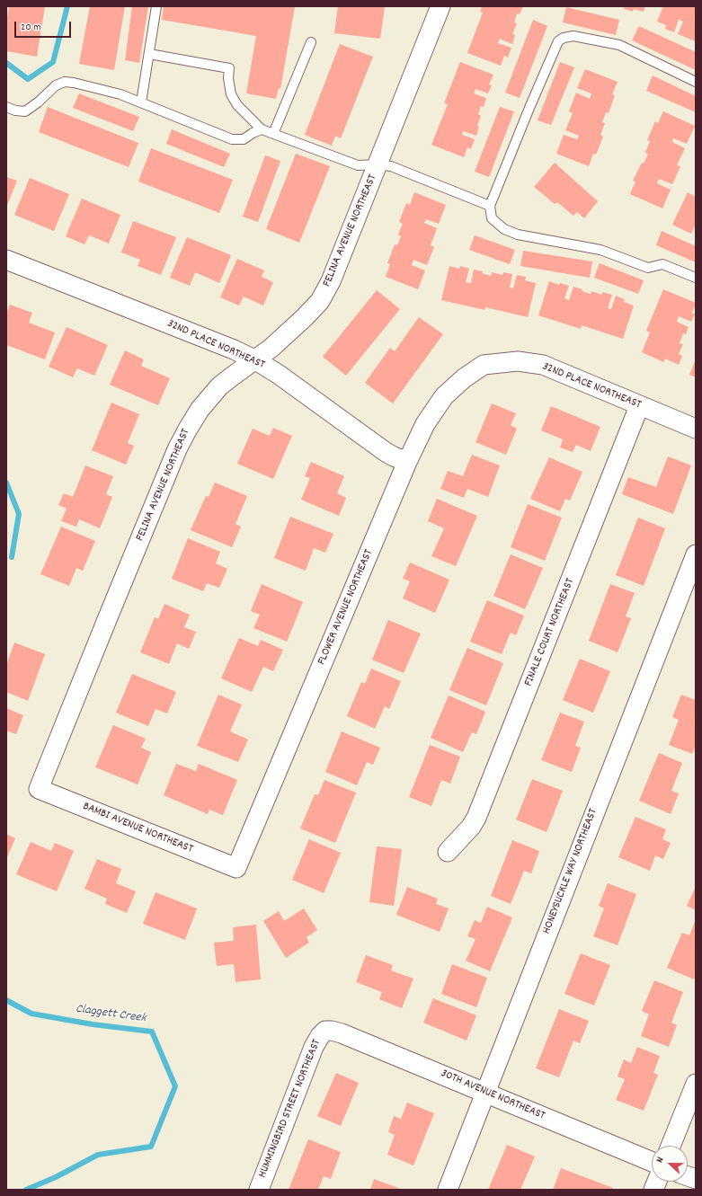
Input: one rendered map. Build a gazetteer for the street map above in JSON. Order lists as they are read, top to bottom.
{
  "streets": {
    "street": [
      "FELINA AVENUE NORTHEAST",
      "32ND PLACE NORTHEAST",
      "FLOWER AVENUE NORTHEAST",
      "FINALE COURT NORTHEAST",
      "BAMBI AVENUE NORTHEAST",
      "HONEYSUCKLE WAY NORTHEAST",
      "30TH AVENUE NORTHEAST",
      "HUMMINGBIRD STREET NORTHEAST"
    ]
  },
  "crossings": [
    ["FELINA AVENUE NORTHEAST", "32ND PLACE NORTHEAST"],
    ["FELINA AVENUE NORTHEAST", "BAMBI AVENUE NORTHEAST"],
    ["32ND PLACE NORTHEAST", "FLOWER AVENUE NORTHEAST"],
    ["32ND PLACE NORTHEAST", "FINALE COURT NORTHEAST"],
    ["FLOWER AVENUE NORTHEAST", "BAMBI AVENUE NORTHEAST"],
    ["HONEYSUCKLE WAY NORTHEAST", "30TH AVENUE NORTHEAST"],
    ["30TH AVENUE NORTHEAST", "HUMMINGBIRD STREET NORTHEAST"]
  ],
  "water": ["Claggett Creek"],
  "scale_bar": "20 m",
  "north": "left"
}
